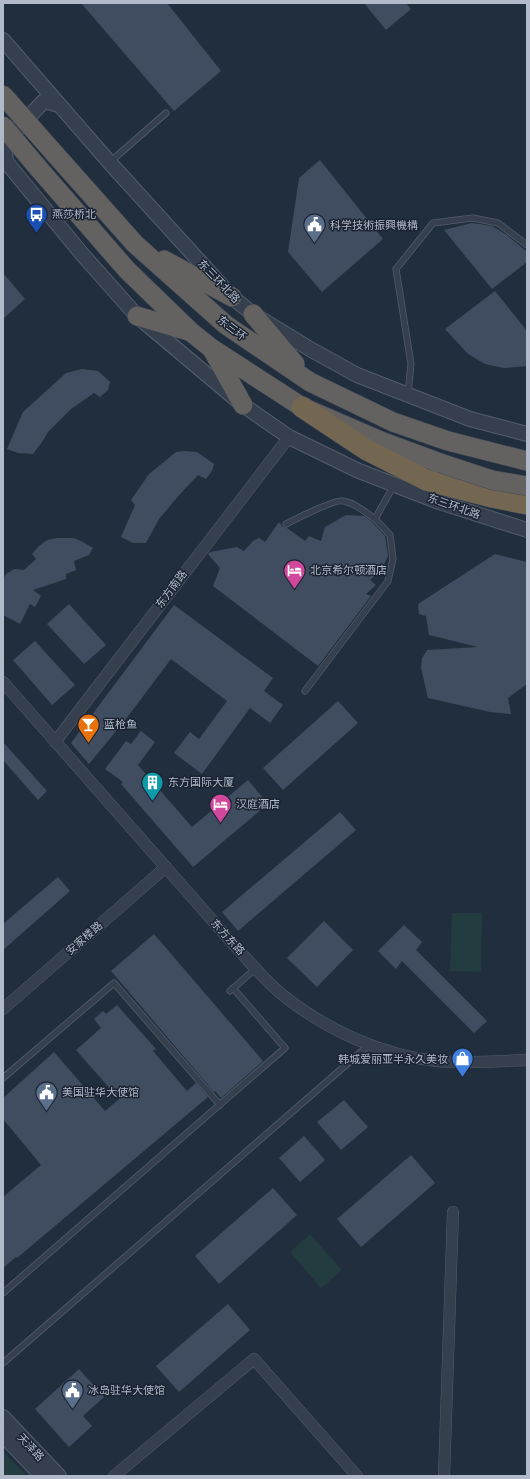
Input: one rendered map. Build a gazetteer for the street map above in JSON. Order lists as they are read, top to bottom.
{
  "streets": {
    "highway": ["东三环"],
    "street": [
      "东三环北路",
      "东方南路",
      "东方东路",
      "安家楼路",
      "天泽路"
    ]
  },
  "crossings": [
    ["东三环北路", "东方南路"],
    ["东方南路", "东方东路"],
    ["东方东路", "安家楼路"]
  ],
  "places": {
    "bus stop": ["燕莎桥北"],
    "public building": ["科学技術振興機構", "美国驻华大使馆", "冰岛驻华大使馆"],
    "hotel": ["北京希尔顿酒店", "汉庭酒店"],
    "bar": ["蓝枪鱼"],
    "building": ["东方国际大厦"],
    "shop": ["韩城爱丽亚半永久美妆"]
  }
}
